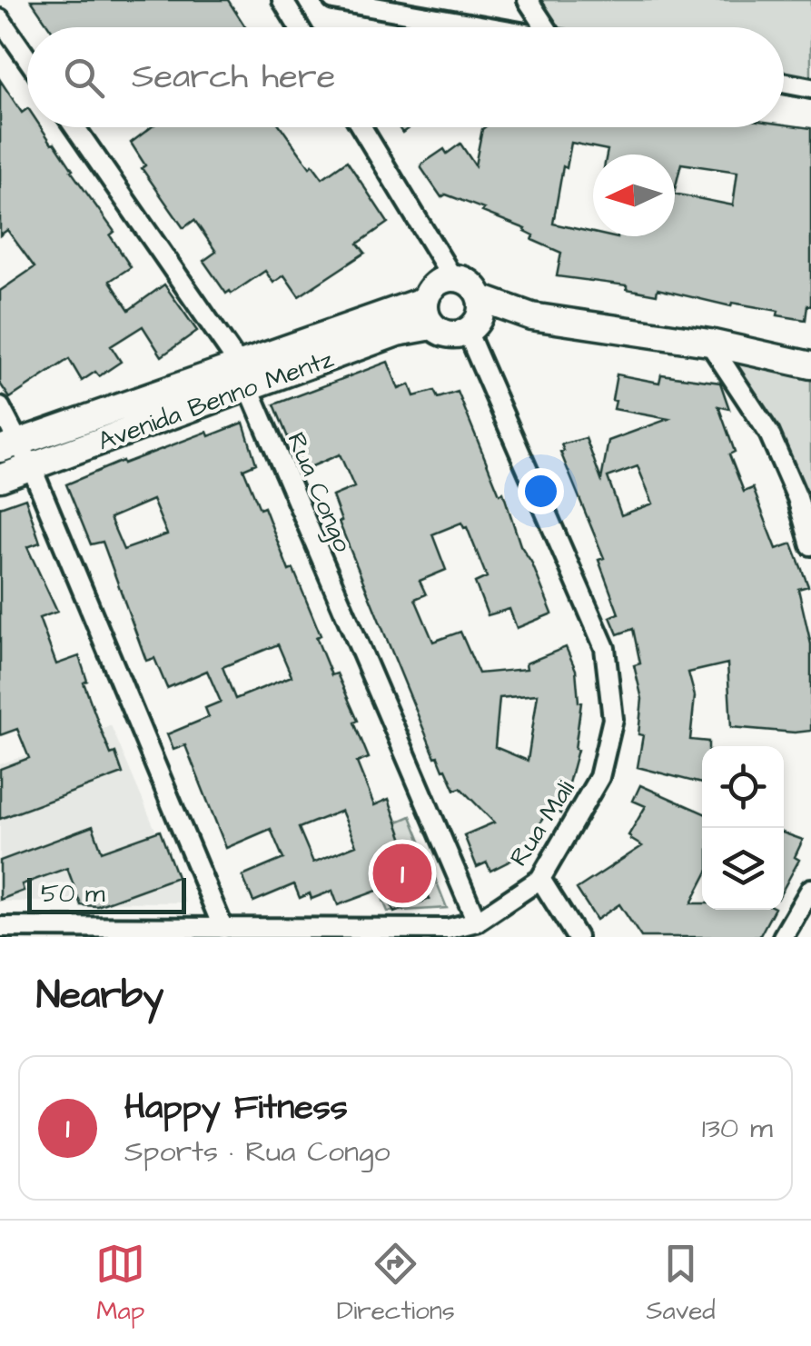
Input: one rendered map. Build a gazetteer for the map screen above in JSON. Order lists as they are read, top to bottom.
{
  "streets": {
    "street": ["Avenida Benno Mentz", "Rua Congo", "Rua Mali"]
  },
  "crossings": [
    ["Avenida Benno Mentz", "Rua Congo"],
    ["Avenida Benno Mentz", "Rua Mali"],
    ["Rua Congo", "Rua Mali"]
  ],
  "scale_bar": "50 m",
  "north": "left",
  "page": {
    "search": "Search here",
    "pins": "1",
    "scale": "50 m",
    "heading": "Nearby",
    "list": [
      {
        "mark": "1",
        "name": "Happy Fitness",
        "note": "Sports · Rua Congo",
        "value": "130 m"
      }
    ],
    "nav": ["Map", "Directions", "Saved"]
  }
}
